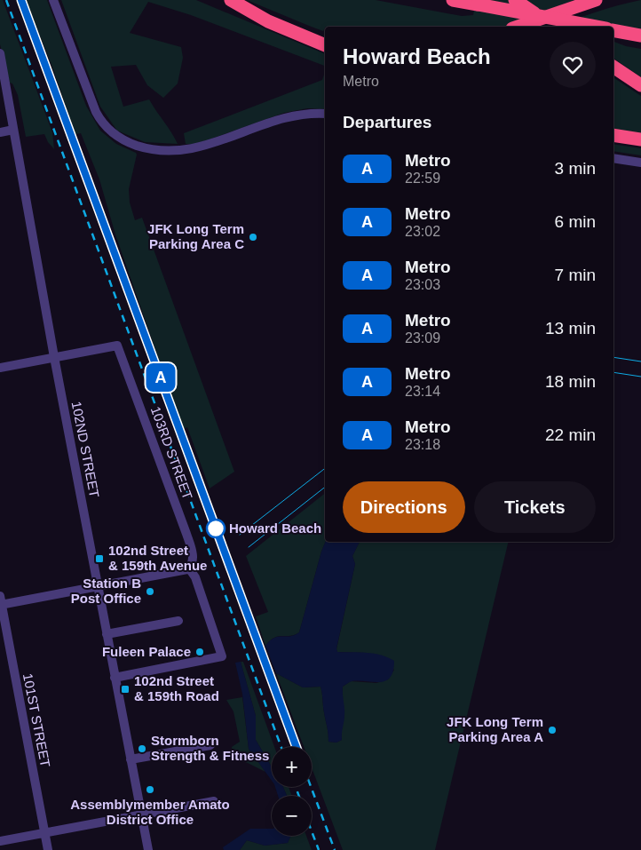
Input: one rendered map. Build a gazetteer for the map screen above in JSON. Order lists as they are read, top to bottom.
{
  "streets": {
    "street": ["102ND STREET", "103RD STREET", "101ST STREET"]
  },
  "crossings": [
    ["102ND STREET", "103RD STREET"]
  ],
  "places": {
    "other": [
      "JFK Long Term Parking Area C",
      "Howard Beach",
      "Station B Post Office",
      "Fuleen Palace",
      "JFK Long Term Parking Area A",
      "Stormborn Strength & Fitness",
      "Assemblymember Amato District Office"
    ],
    "transit": ["102nd Street & 159th Avenue", "102nd Street & 159th Road"]
  },
  "lines": ["metro line A"],
  "page": {
    "on_map": "A",
    "heading": [
      ["Howard Beach", "Metro"],
      "Departures"
    ],
    "list": [
      {
        "mark": "A",
        "name": "Metro",
        "note": "22:59",
        "value": "3 min"
      },
      {
        "mark": "A",
        "name": "Metro",
        "note": "23:02",
        "value": "6 min"
      },
      {
        "mark": "A",
        "name": "Metro",
        "note": "23:03",
        "value": "7 min"
      },
      {
        "mark": "A",
        "name": "Metro",
        "note": "23:09",
        "value": "13 min"
      },
      {
        "mark": "A",
        "name": "Metro",
        "note": "23:14",
        "value": "18 min"
      },
      {
        "mark": "A",
        "name": "Metro",
        "note": "23:18",
        "value": "22 min"
      }
    ],
    "buttons": ["Directions", "Tickets"],
    "map_buttons": ["+", "−"]
  }
}
